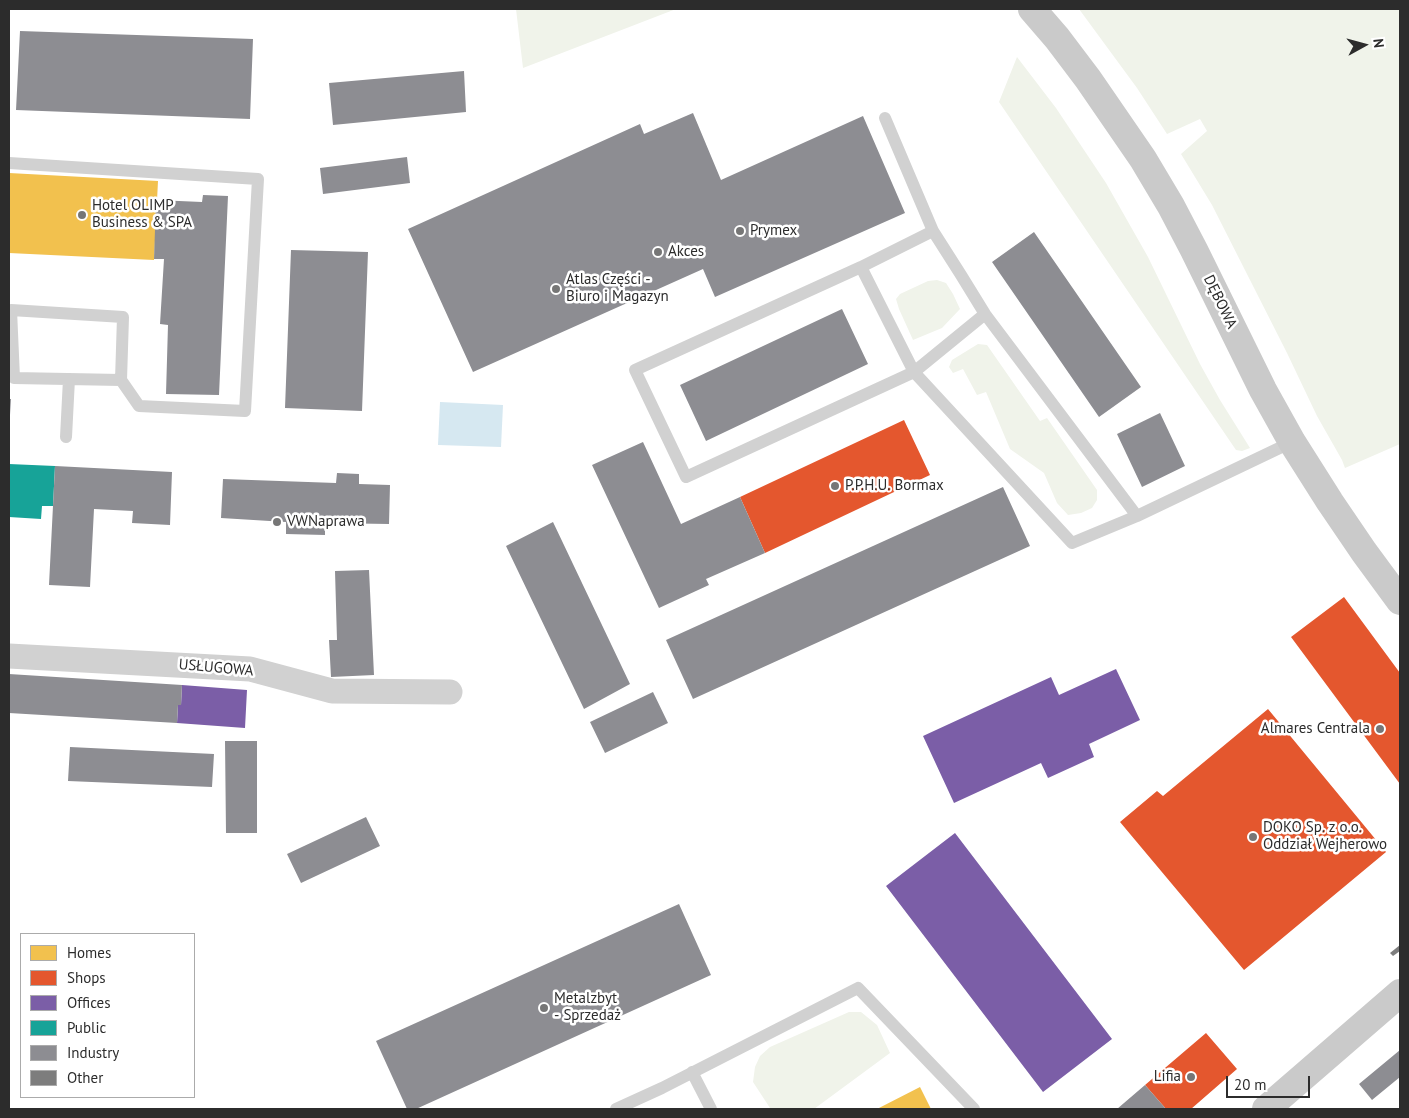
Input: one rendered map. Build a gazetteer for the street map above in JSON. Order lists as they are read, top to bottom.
{
  "streets": {
    "main road": ["DĘBOWA"],
    "street": ["USŁUGOWA"]
  },
  "places": [
    "Hotel OLIMP Business & SPA",
    "Prymex",
    "Akces",
    "Atlas Części - Biuro i Magazyn",
    "P.P.H.U. Bormax",
    "VWNaprawa",
    "Almares Centrala",
    "DOKO Sp. z o.o. Oddział Wejherowo",
    "Metalzbyt - Sprzedaż",
    "Lifia"
  ],
  "legend": [
    "Homes",
    "Shops",
    "Offices",
    "Public",
    "Industry",
    "Other"
  ],
  "scale_bar": "20 m",
  "north": "right"
}
